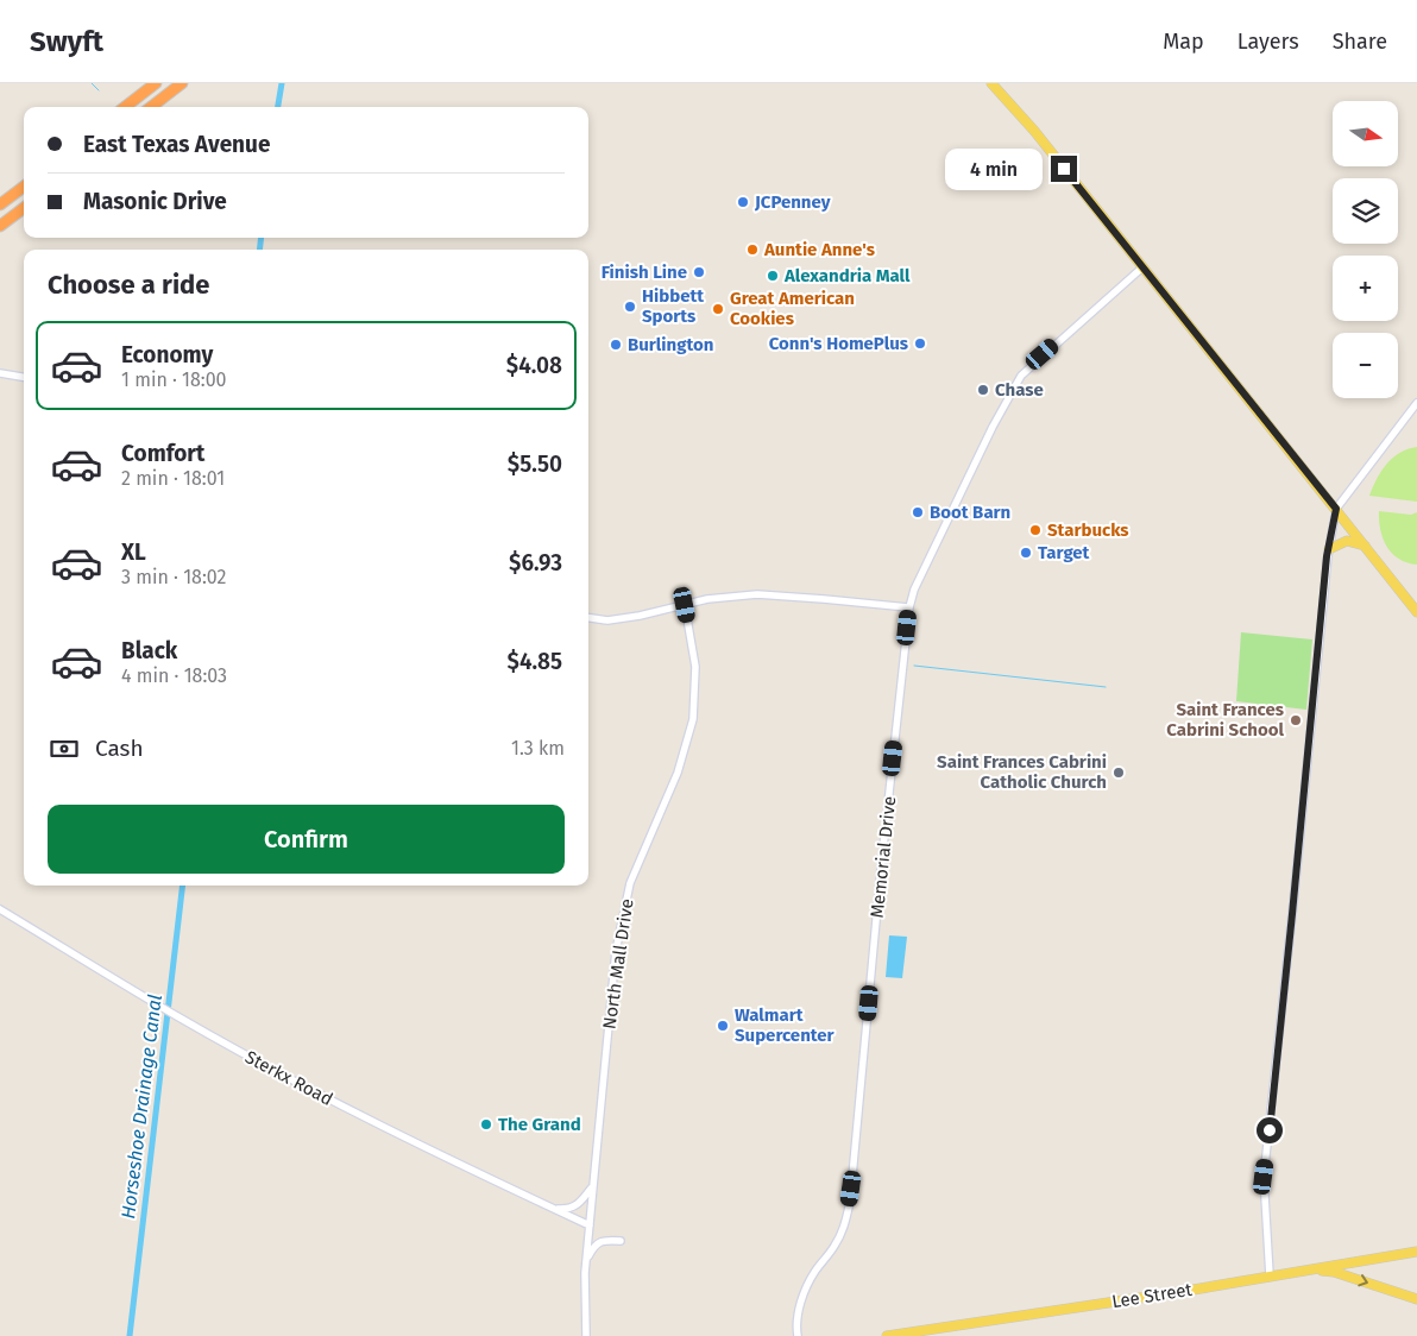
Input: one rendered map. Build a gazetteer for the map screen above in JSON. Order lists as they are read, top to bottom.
{
  "streets": {
    "main road": ["Lee Street"],
    "street": ["Memorial Drive", "North Mall Drive", "Sterkx Road"]
  },
  "crossings": [
    ["North Mall Drive", "Sterkx Road"]
  ],
  "water": ["Horseshoe Drainage Canal"],
  "places": [
    "JCPenney",
    "Auntie Anne's",
    "Finish Line",
    "Alexandria Mall",
    "Hibbett Sports",
    "Great American Cookies",
    "Conn's HomePlus",
    "Burlington",
    "Chase",
    "Boot Barn",
    "Starbucks",
    "Target",
    "Saint Frances Cabrini School",
    "Saint Frances Cabrini Catholic Church",
    "Walmart Supercenter",
    "The Grand"
  ],
  "north": "right",
  "page": {
    "header": "Swyft",
    "nav": ["Map", "Layers", "Share"],
    "map_buttons": ["+", "−"],
    "banner": ["East Texas Avenue", "Masonic Drive"],
    "bubble": "4 min",
    "heading": "Choose a ride",
    "list": [
      {
        "name": "Economy",
        "note": "1 min · 18:00",
        "value": "$4.08"
      },
      {
        "name": "Comfort",
        "note": "2 min · 18:01",
        "value": "$5.50"
      },
      {
        "name": "XL",
        "note": "3 min · 18:02",
        "value": "$6.93"
      },
      {
        "name": "Black",
        "note": "4 min · 18:03",
        "value": "$4.85"
      }
    ],
    "pay": ["Cash", "1.3 km"],
    "buttons": "Confirm"
  }
}
